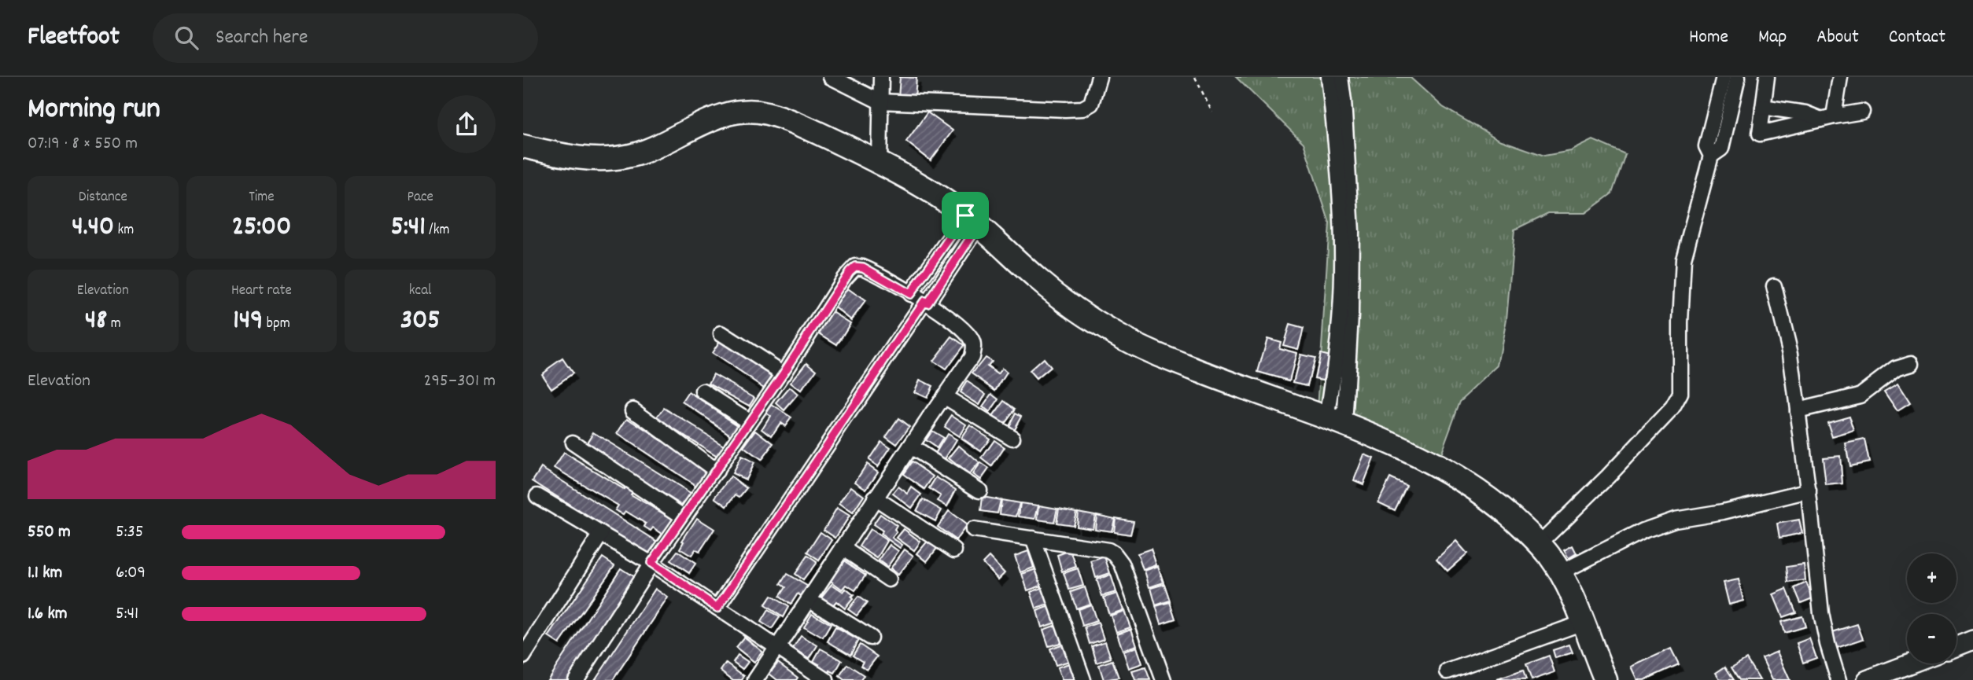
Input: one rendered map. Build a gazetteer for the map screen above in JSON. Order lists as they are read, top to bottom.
{
  "page": {
    "header": "Fleetfoot",
    "search": "Search here",
    "nav": [
      "Home",
      "Map",
      "About",
      "Contact"
    ],
    "heading": ["Morning run", "07:19 · 8 × 550 m"],
    "stats": [
      ["Distance", "4.40 km"],
      ["Time", "25:00"],
      ["Pace", "5:41 /km"],
      ["Elevation", "48 m"],
      ["Heart rate", "149 bpm"],
      ["kcal", "305"]
    ],
    "chart": ["Elevation", "295–301 m"],
    "list": [
      {
        "name": "550 m",
        "note": "5:35"
      },
      {
        "name": "1.1 km",
        "note": "6:09"
      },
      {
        "name": "1.6 km",
        "note": "5:41"
      }
    ],
    "map_buttons": ["+", "−"]
  }
}
